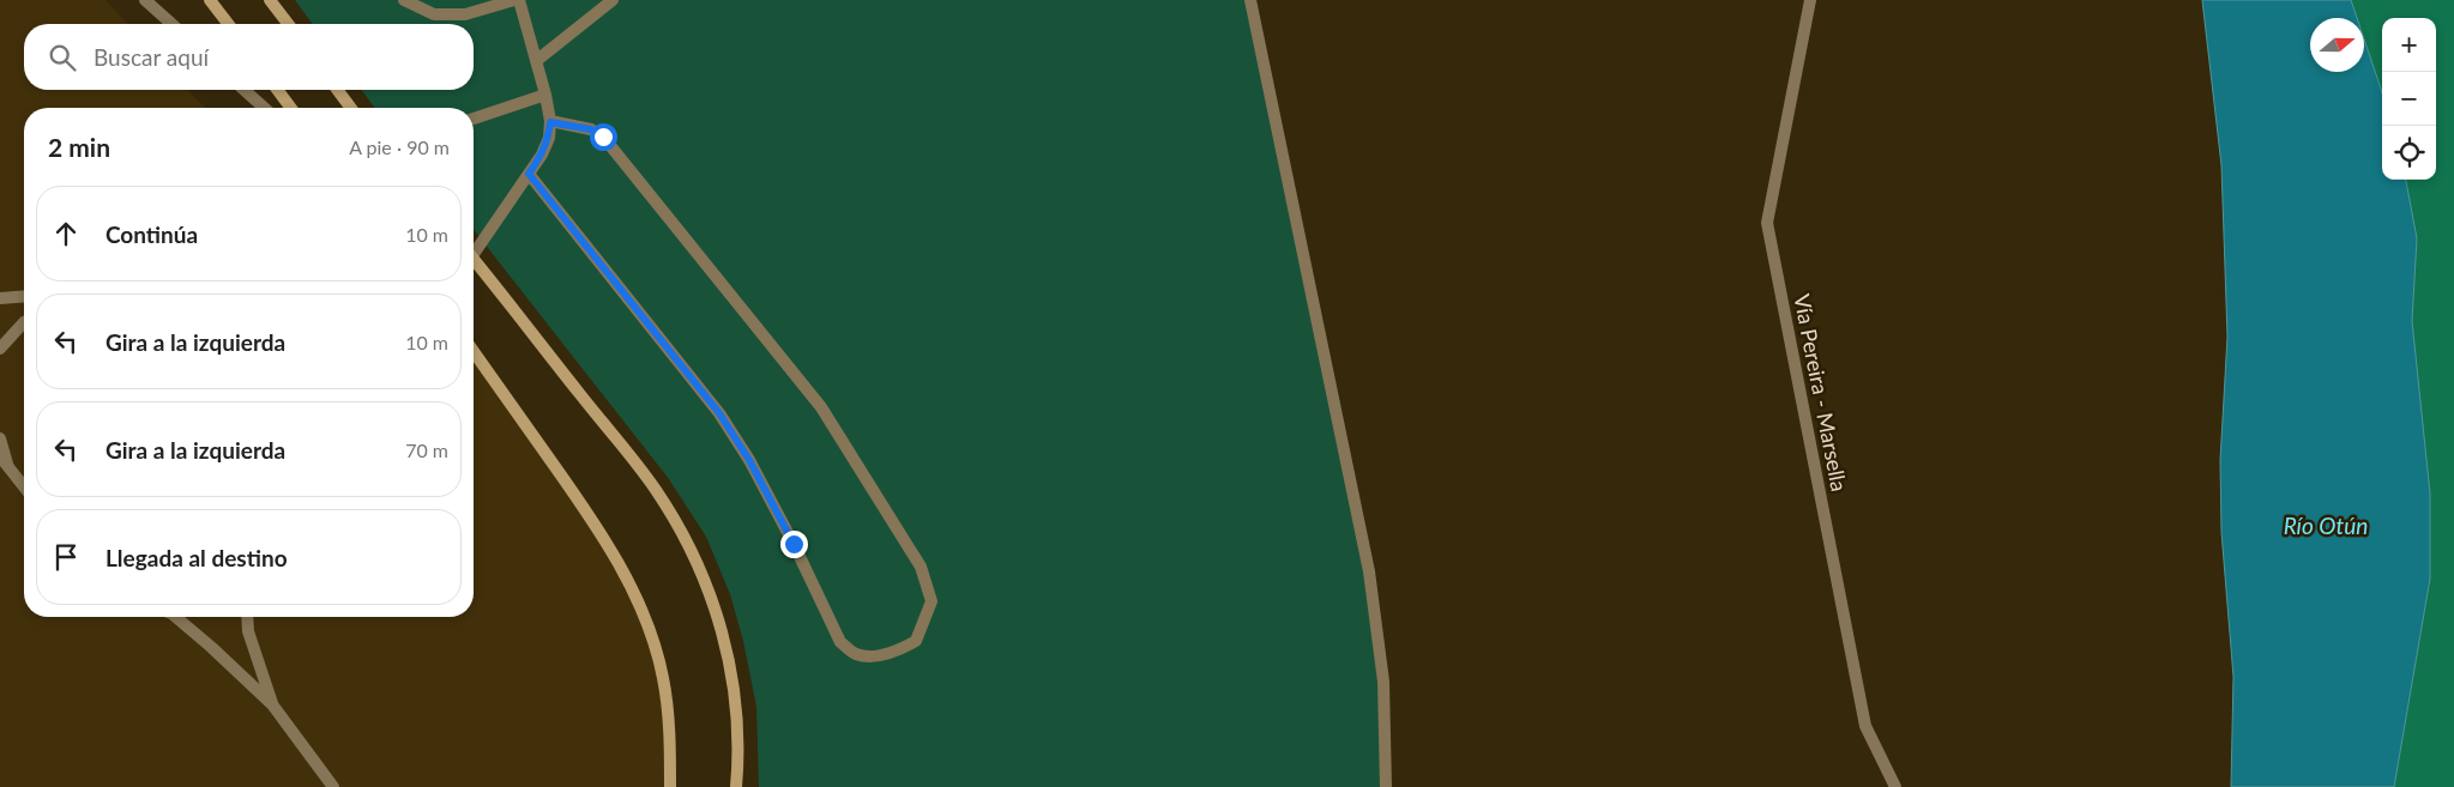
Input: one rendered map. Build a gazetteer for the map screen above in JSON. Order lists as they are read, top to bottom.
{
  "streets": {
    "street": ["Vía Pereira - Marsella"]
  },
  "water": ["Río Otún"],
  "north": "right",
  "page": {
    "map_buttons": ["+", "−"],
    "search": "Buscar aquí",
    "heading": ["2 min", "A pie · 90 m"],
    "list": [
      ["Continúa", "10 m"],
      ["Gira a la izquierda", "10 m"],
      ["Gira a la izquierda", "70 m"],
      "Llegada al destino"
    ]
  }
}
